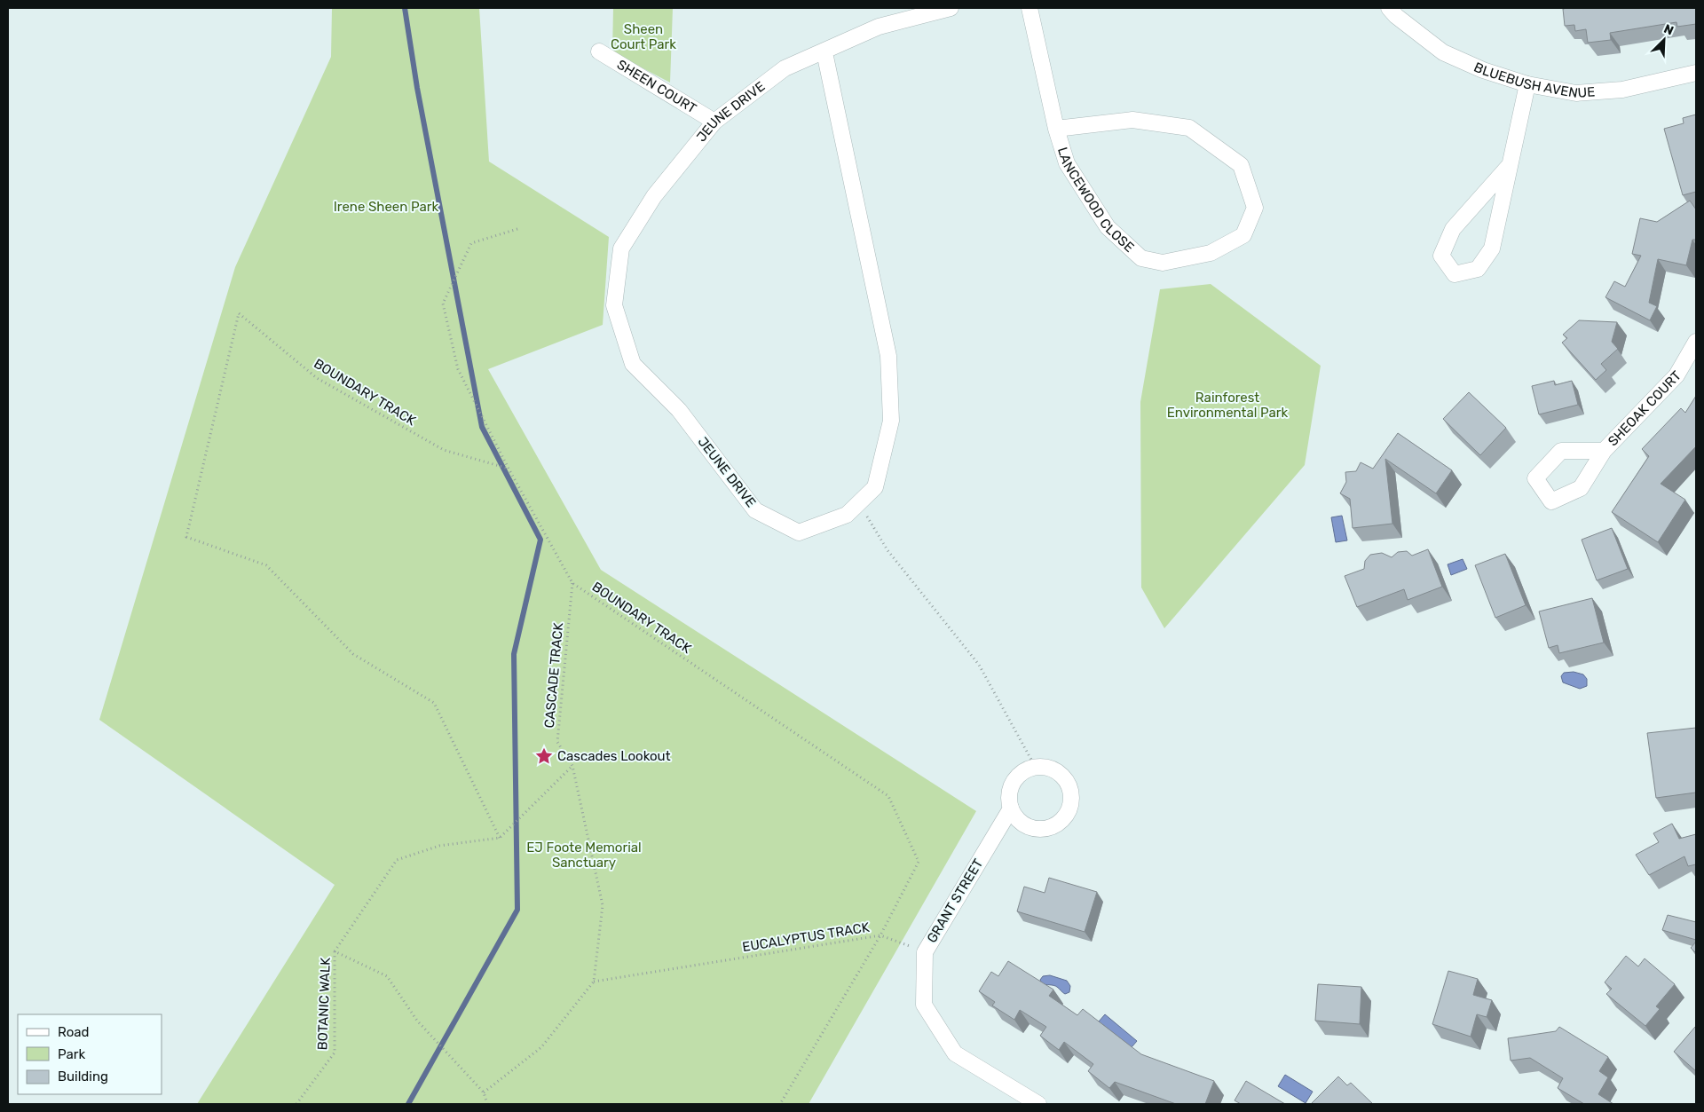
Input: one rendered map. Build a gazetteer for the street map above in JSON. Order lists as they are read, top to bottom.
{
  "streets": {
    "street": [
      "BLUEBUSH AVENUE",
      "SHEEN COURT",
      "JEUNE DRIVE",
      "LANCEWOOD CLOSE",
      "SHEOAK COURT",
      "GRANT STREET"
    ],
    "path": [
      "BOUNDARY TRACK",
      "CASCADE TRACK",
      "EUCALYPTUS TRACK",
      "BOTANIC WALK"
    ]
  },
  "crossings": [
    ["SHEEN COURT", "JEUNE DRIVE"],
    ["BOUNDARY TRACK", "CASCADE TRACK"],
    ["BOUNDARY TRACK", "EUCALYPTUS TRACK"],
    ["CASCADE TRACK", "EUCALYPTUS TRACK"]
  ],
  "parks": [
    "Sheen Court Park",
    "Irene Sheen Park",
    "Rainforest Environmental Park",
    "EJ Foote Memorial Sanctuary"
  ],
  "places": {
    "place": ["Cascades Lookout"]
  },
  "legend": ["Road", "Park", "Building"],
  "north": "top right"
}
